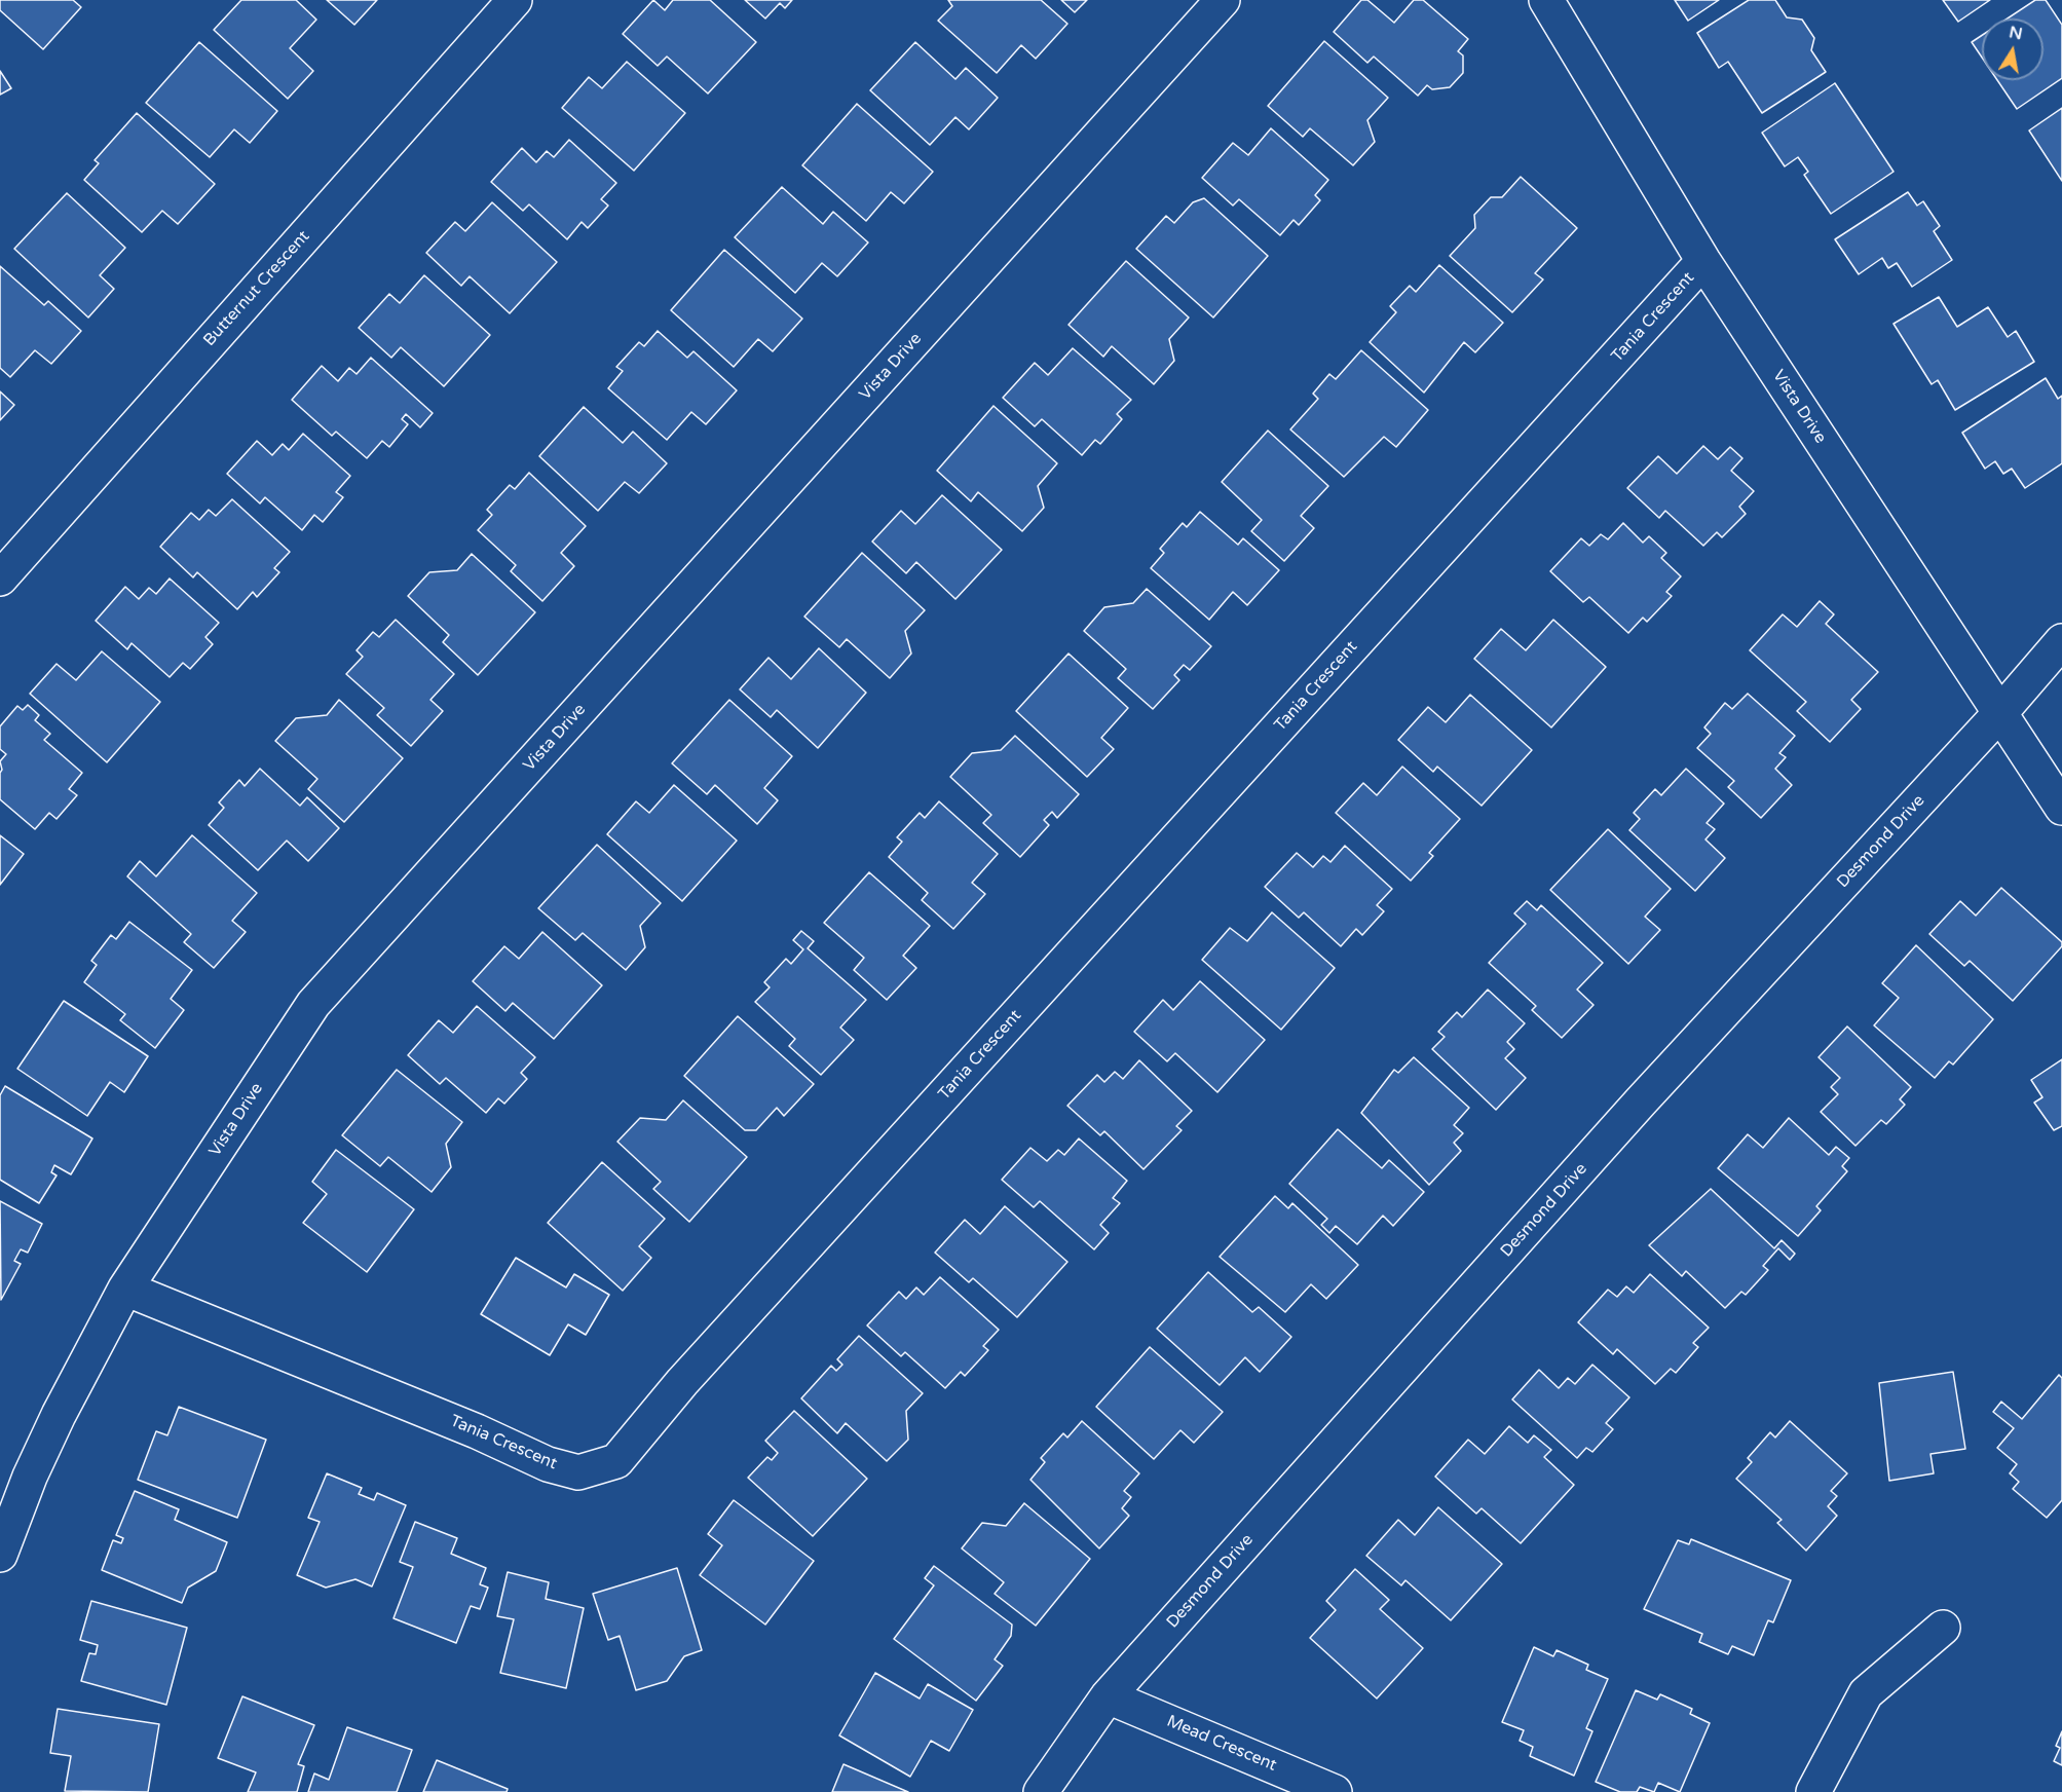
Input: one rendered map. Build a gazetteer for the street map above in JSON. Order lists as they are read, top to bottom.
{
  "streets": {
    "street": [
      "Butternut Crescent",
      "Tania Crescent",
      "Vista Drive",
      "Desmond Drive",
      "Mead Crescent"
    ]
  },
  "crossings": [
    ["Tania Crescent", "Vista Drive"],
    ["Vista Drive", "Desmond Drive"],
    ["Desmond Drive", "Mead Crescent"]
  ],
  "north": "top"
}
